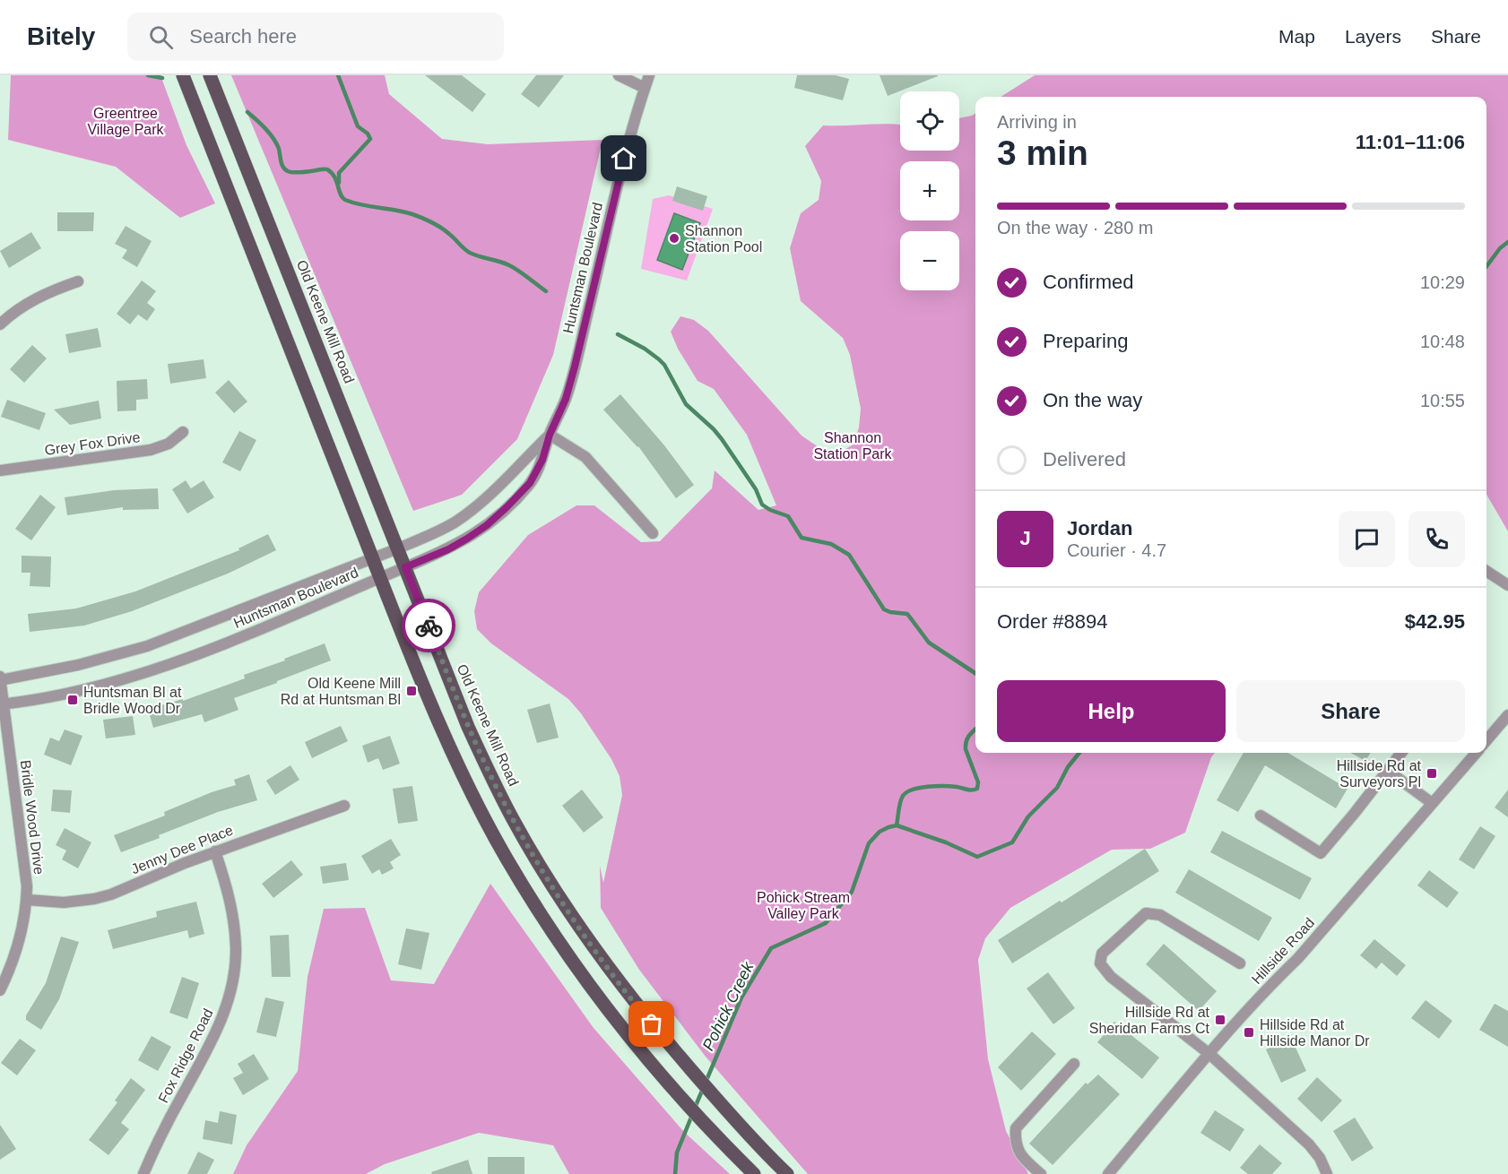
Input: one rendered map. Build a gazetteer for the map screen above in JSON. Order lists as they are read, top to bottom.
{
  "streets": {
    "main road": ["Old Keene Mill Road"],
    "street": [
      "Huntsman Boulevard",
      "Grey Fox Drive",
      "Bridle Wood Drive",
      "Jenny Dee Place",
      "Hillside Road",
      "Fox Ridge Road"
    ]
  },
  "crossings": [
    ["Huntsman Boulevard", "Old Keene Mill Road"],
    ["Huntsman Boulevard", "Bridle Wood Drive"],
    ["Bridle Wood Drive", "Jenny Dee Place"],
    ["Jenny Dee Place", "Fox Ridge Road"]
  ],
  "water": ["Pohick Creek"],
  "parks": ["Greentree Village Park", "Shannon Station Park", "Pohick Stream Valley Park"],
  "places": {
    "other": ["Shannon Station Pool"],
    "transit": [
      "Old Keene Mill Rd at Huntsman Bl",
      "Huntsman Bl at Bridle Wood Dr",
      "Hillside Rd at Surveyors Pl",
      "Hillside Rd at Sheridan Farms Ct",
      "Hillside Rd at Hillside Manor Dr"
    ]
  },
  "page": {
    "header": "Bitely",
    "search": "Search here",
    "nav": ["Map", "Layers", "Share"],
    "map_buttons": ["+", "−"],
    "heading": ["3 min", "Arriving in", "11:01–11:06"],
    "panel": [
      "Jordan",
      "Courier · 4.7",
      "Order #8894",
      "$42.95"
    ],
    "bar": "On the way · 280 m",
    "list": [
      ["Confirmed", "10:29"],
      ["Preparing", "10:48"],
      ["On the way", "10:55"],
      "Delivered"
    ],
    "round": "J",
    "buttons": ["Help", "Share"]
  }
}
